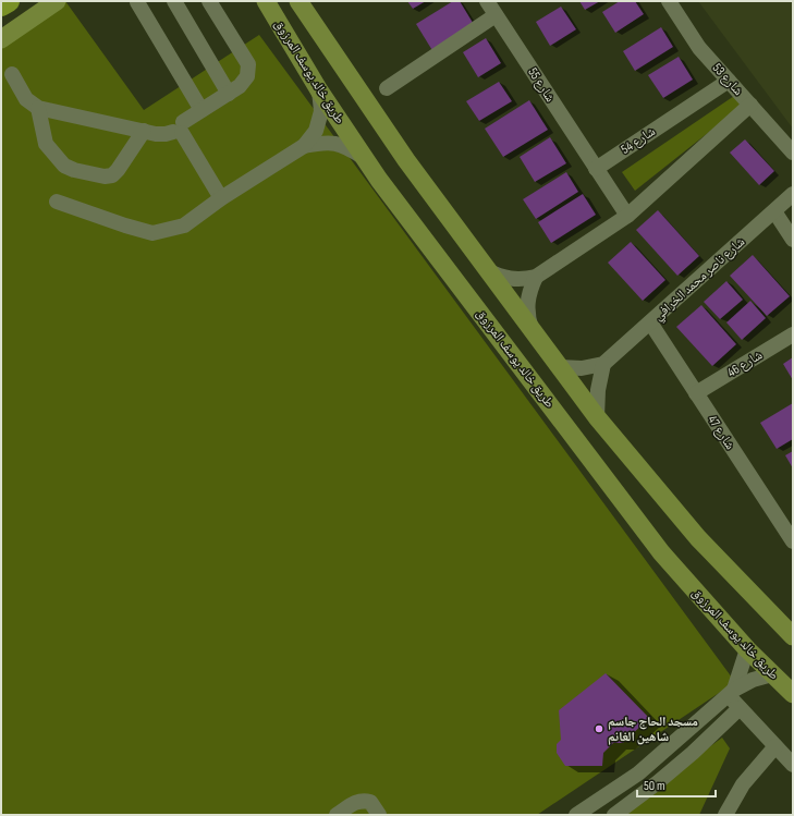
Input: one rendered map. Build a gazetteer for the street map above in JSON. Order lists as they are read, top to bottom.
{
  "streets": {
    "main road": ["طريق خالد يوسف المرزوق"],
    "street": [
      "شارع 53",
      "شارع 55",
      "شارع 54",
      "شارع ناصر محمد الخرافي",
      "شارع 46",
      "شارع 47"
    ]
  },
  "crossings": [
    ["شارع 53", "شارع 54"],
    ["شارع 55", "شارع 54"],
    ["شارع ناصر محمد الخرافي", "شارع 47"],
    ["شارع 46", "شارع 47"]
  ],
  "places": ["مسجد الحاج جاسم شاهين الغانم"],
  "scale_bar": "50 m"
}
